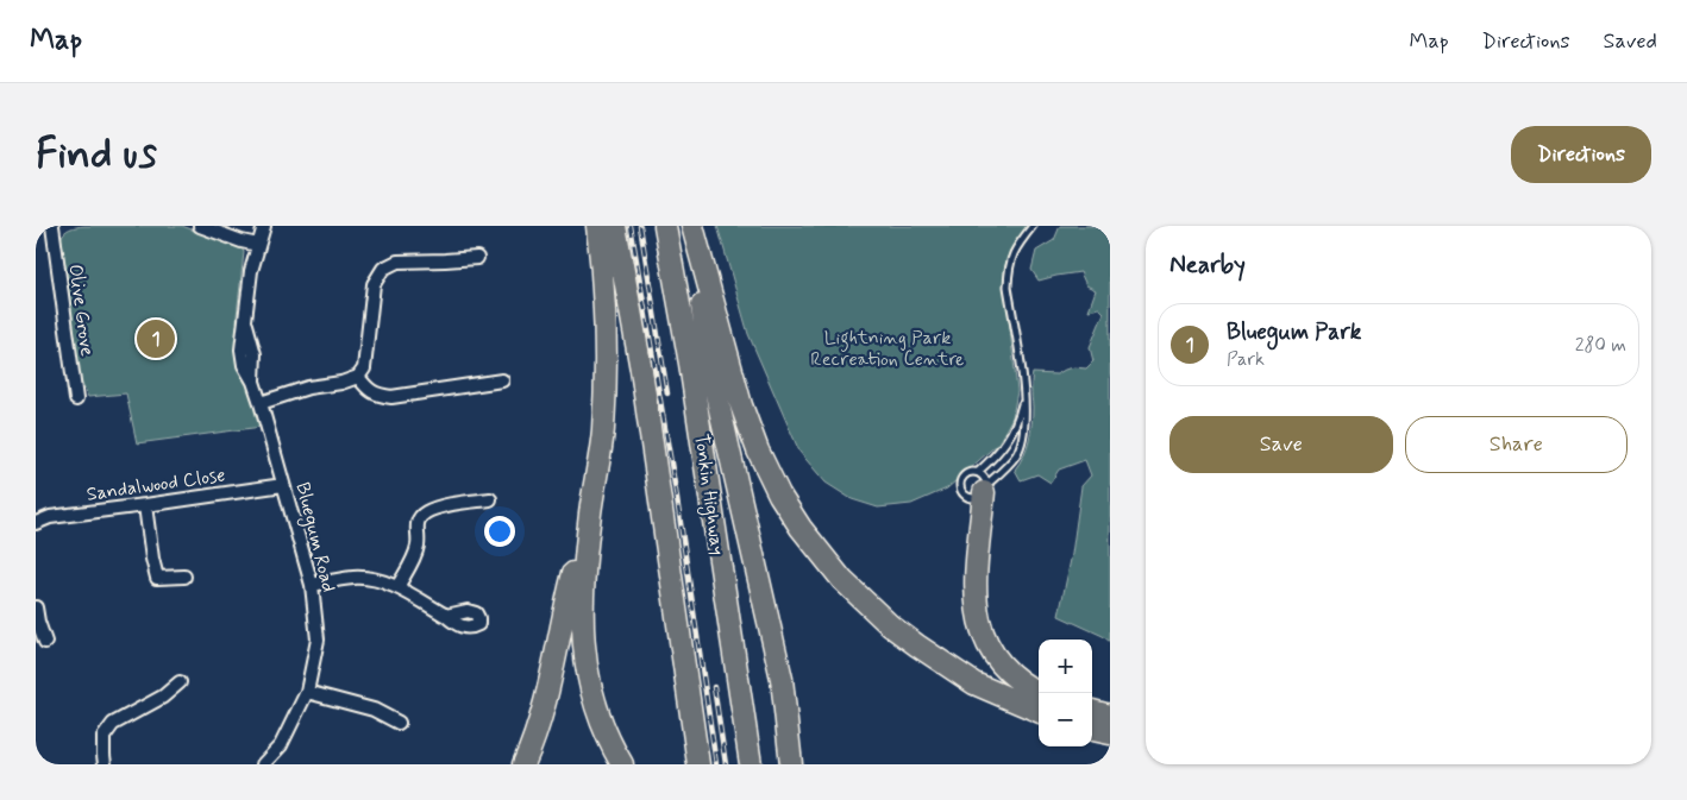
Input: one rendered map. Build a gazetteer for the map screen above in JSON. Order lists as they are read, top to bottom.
{
  "streets": {
    "highway": ["Tonkin Highway"],
    "street": ["Olive Grove", "Sandalwood Close", "Bluegum Road"]
  },
  "crossings": [
    ["Sandalwood Close", "Bluegum Road"]
  ],
  "parks": ["Lightning Park Recreation Centre"],
  "page": {
    "header": "Map",
    "nav": ["Map", "Directions", "Saved"],
    "buttons": [
      "Directions",
      ["Save", "Share"]
    ],
    "title": "Find us",
    "heading": "Nearby",
    "list": [
      {
        "mark": "1",
        "name": "Bluegum Park",
        "note": "Park",
        "value": "280 m"
      }
    ],
    "pins": "1",
    "map_buttons": ["+", "−"]
  }
}
